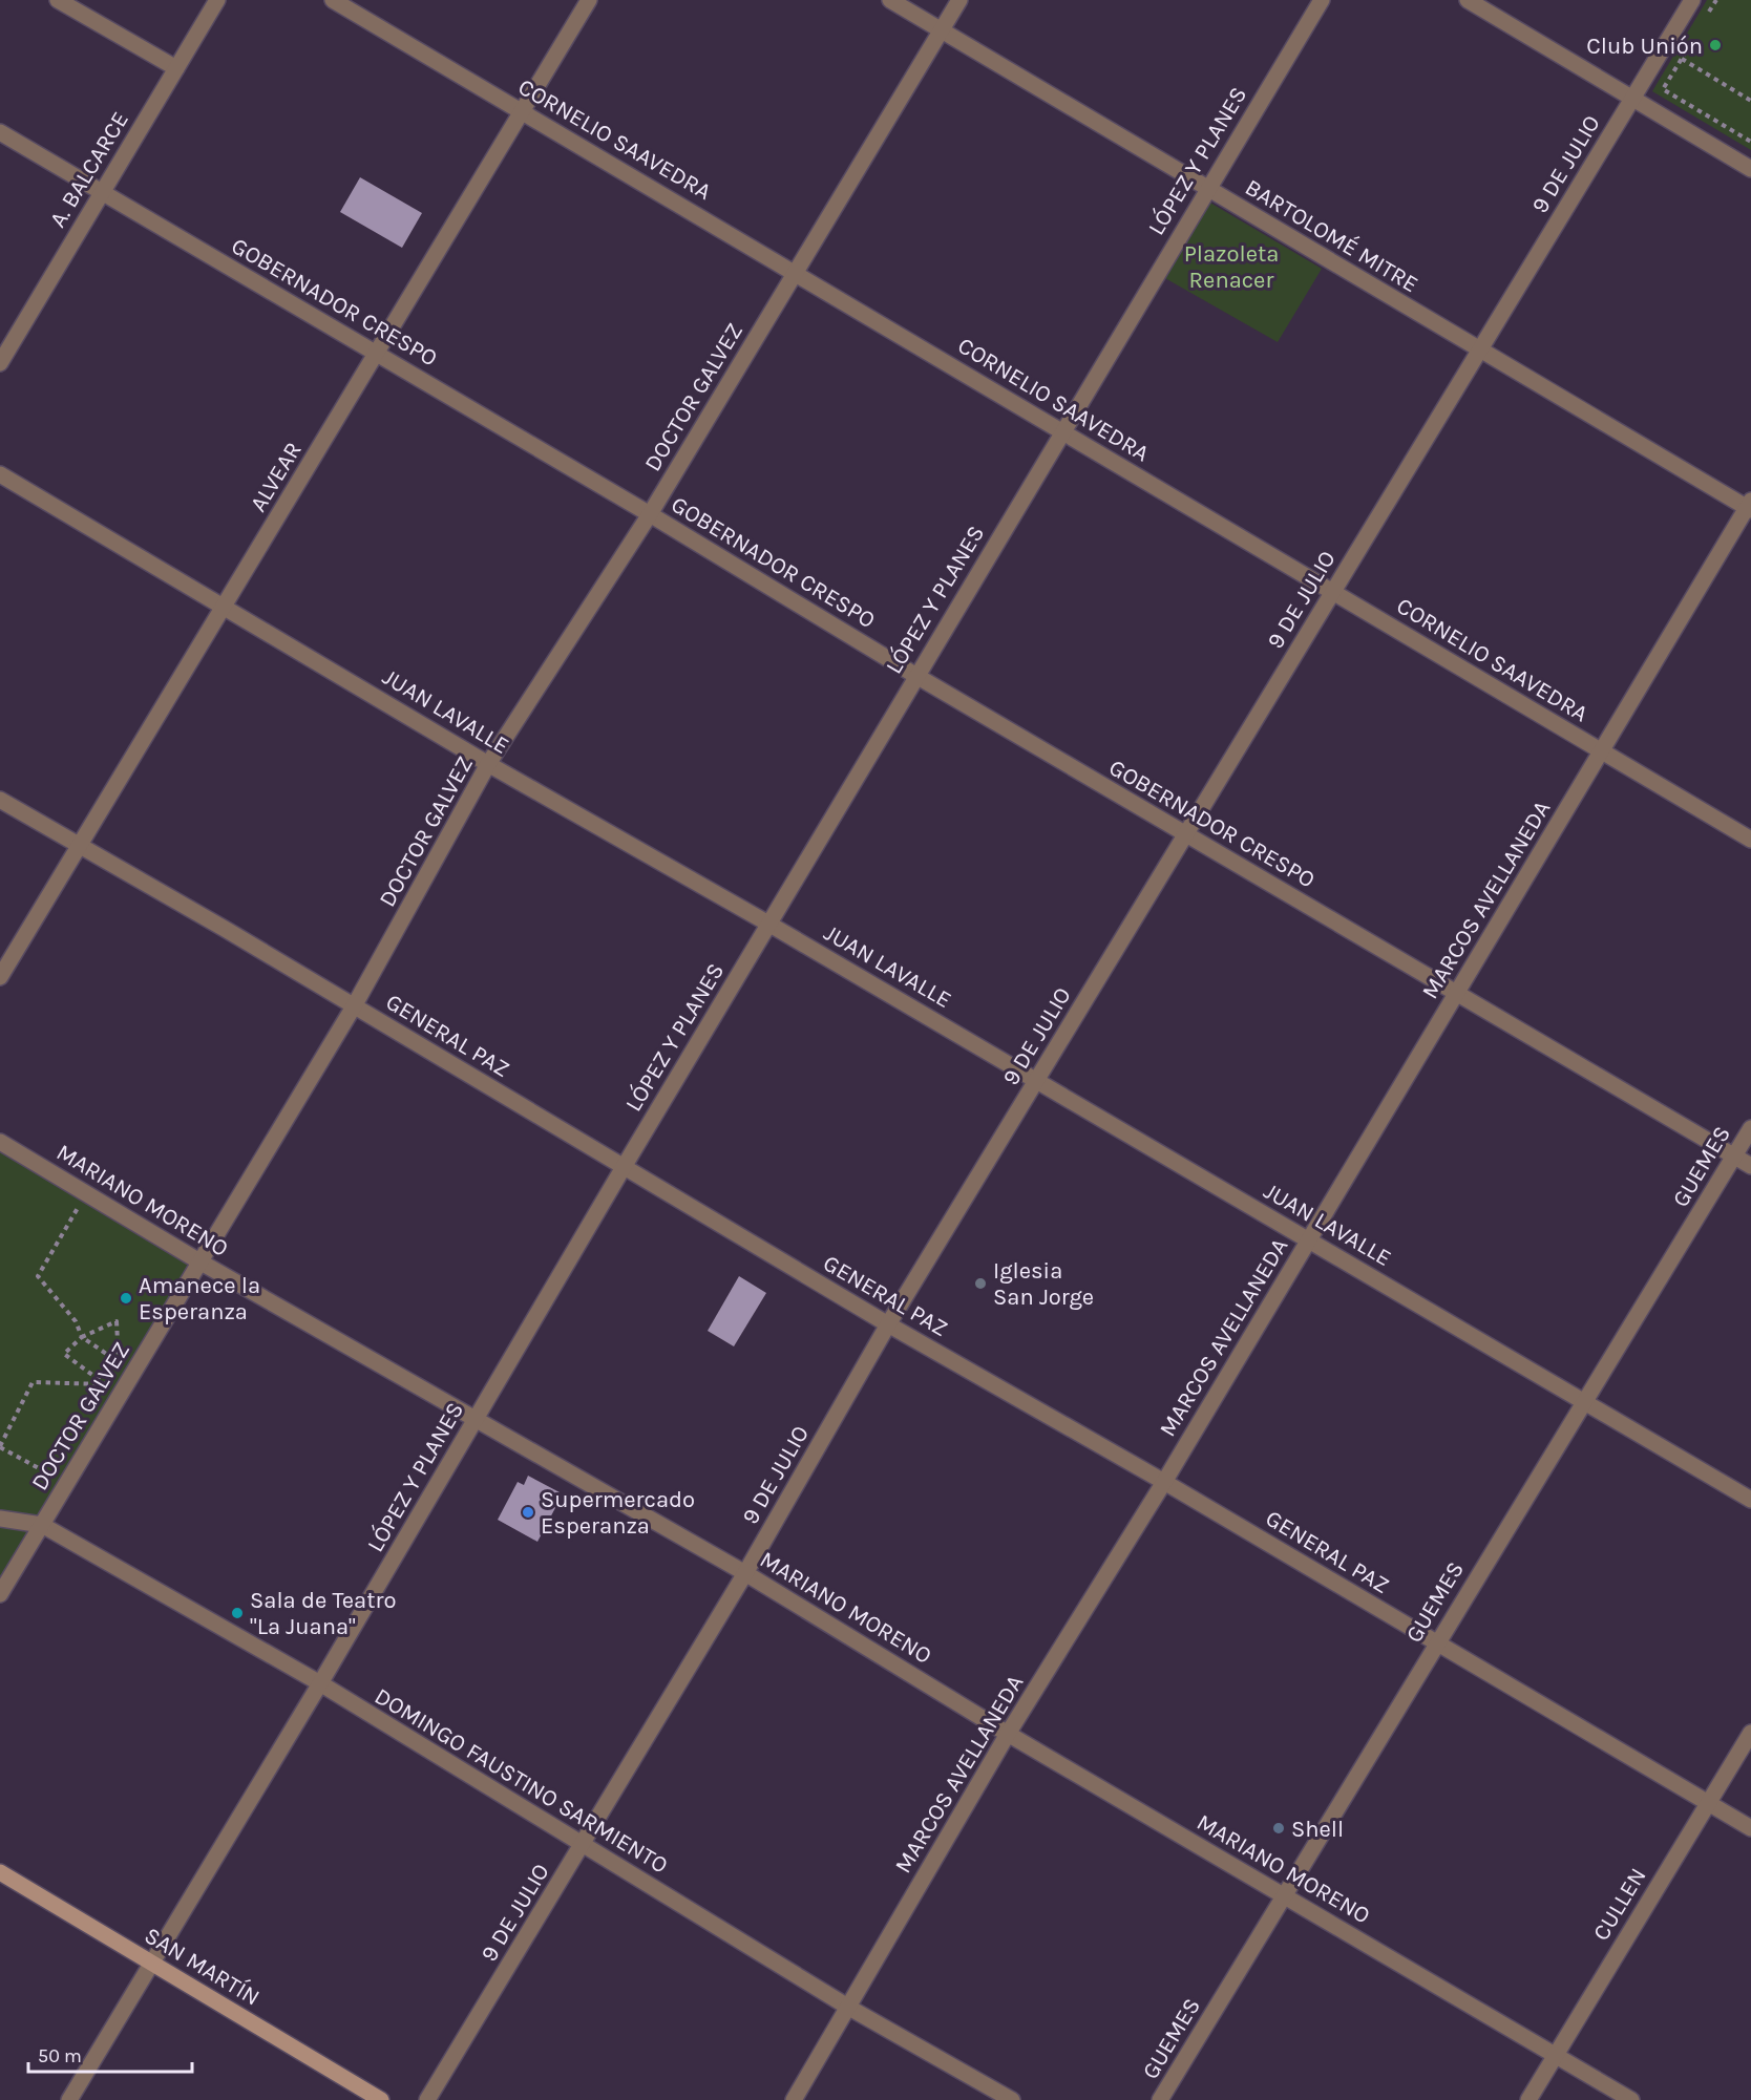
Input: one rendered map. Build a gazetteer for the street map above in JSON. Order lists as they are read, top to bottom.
{
  "streets": {
    "main road": ["SAN MARTÍN"],
    "street": [
      "CORNELIO SAAVEDRA",
      "LÓPEZ Y PLANES",
      "9 DE JULIO",
      "A. BALCARCE",
      "BARTOLOMÉ MITRE",
      "GOBERNADOR CRESPO",
      "DOCTOR GALVEZ",
      "ALVEAR",
      "JUAN LAVALLE",
      "MARCOS AVELLANEDA",
      "GENERAL PAZ",
      "GUEMES",
      "MARIANO MORENO",
      "DOMINGO FAUSTINO SARMIENTO",
      "CULLEN"
    ]
  },
  "crossings": [
    ["CORNELIO SAAVEDRA", "LÓPEZ Y PLANES"],
    ["CORNELIO SAAVEDRA", "9 DE JULIO"],
    ["CORNELIO SAAVEDRA", "DOCTOR GALVEZ"],
    ["CORNELIO SAAVEDRA", "ALVEAR"],
    ["CORNELIO SAAVEDRA", "MARCOS AVELLANEDA"],
    ["LÓPEZ Y PLANES", "BARTOLOMÉ MITRE"],
    ["LÓPEZ Y PLANES", "GOBERNADOR CRESPO"],
    ["LÓPEZ Y PLANES", "JUAN LAVALLE"],
    ["LÓPEZ Y PLANES", "GENERAL PAZ"],
    ["LÓPEZ Y PLANES", "MARIANO MORENO"],
    ["LÓPEZ Y PLANES", "DOMINGO FAUSTINO SARMIENTO"],
    ["LÓPEZ Y PLANES", "SAN MARTÍN"],
    ["9 DE JULIO", "BARTOLOMÉ MITRE"],
    ["9 DE JULIO", "GOBERNADOR CRESPO"],
    ["9 DE JULIO", "JUAN LAVALLE"],
    ["9 DE JULIO", "GENERAL PAZ"],
    ["9 DE JULIO", "MARIANO MORENO"],
    ["9 DE JULIO", "DOMINGO FAUSTINO SARMIENTO"],
    ["A. BALCARCE", "GOBERNADOR CRESPO"],
    ["BARTOLOMÉ MITRE", "DOCTOR GALVEZ"],
    ["BARTOLOMÉ MITRE", "MARCOS AVELLANEDA"],
    ["GOBERNADOR CRESPO", "DOCTOR GALVEZ"],
    ["GOBERNADOR CRESPO", "ALVEAR"],
    ["GOBERNADOR CRESPO", "MARCOS AVELLANEDA"],
    ["GOBERNADOR CRESPO", "GUEMES"],
    ["DOCTOR GALVEZ", "JUAN LAVALLE"],
    ["DOCTOR GALVEZ", "GENERAL PAZ"],
    ["DOCTOR GALVEZ", "MARIANO MORENO"],
    ["DOCTOR GALVEZ", "DOMINGO FAUSTINO SARMIENTO"],
    ["ALVEAR", "JUAN LAVALLE"],
    ["ALVEAR", "GENERAL PAZ"],
    ["JUAN LAVALLE", "MARCOS AVELLANEDA"],
    ["JUAN LAVALLE", "GUEMES"],
    ["MARCOS AVELLANEDA", "GENERAL PAZ"],
    ["MARCOS AVELLANEDA", "MARIANO MORENO"],
    ["MARCOS AVELLANEDA", "DOMINGO FAUSTINO SARMIENTO"],
    ["GENERAL PAZ", "GUEMES"],
    ["GENERAL PAZ", "CULLEN"],
    ["GUEMES", "MARIANO MORENO"],
    ["MARIANO MORENO", "CULLEN"]
  ],
  "parks": ["Plazoleta Renacer"],
  "places": [
    "Club Unión",
    "Iglesia San Jorge",
    "Amanece la Esperanza",
    "Supermercado Esperanza",
    "Sala de Teatro \"La Juana\"",
    "Shell"
  ],
  "scale_bar": "50 m"
}
